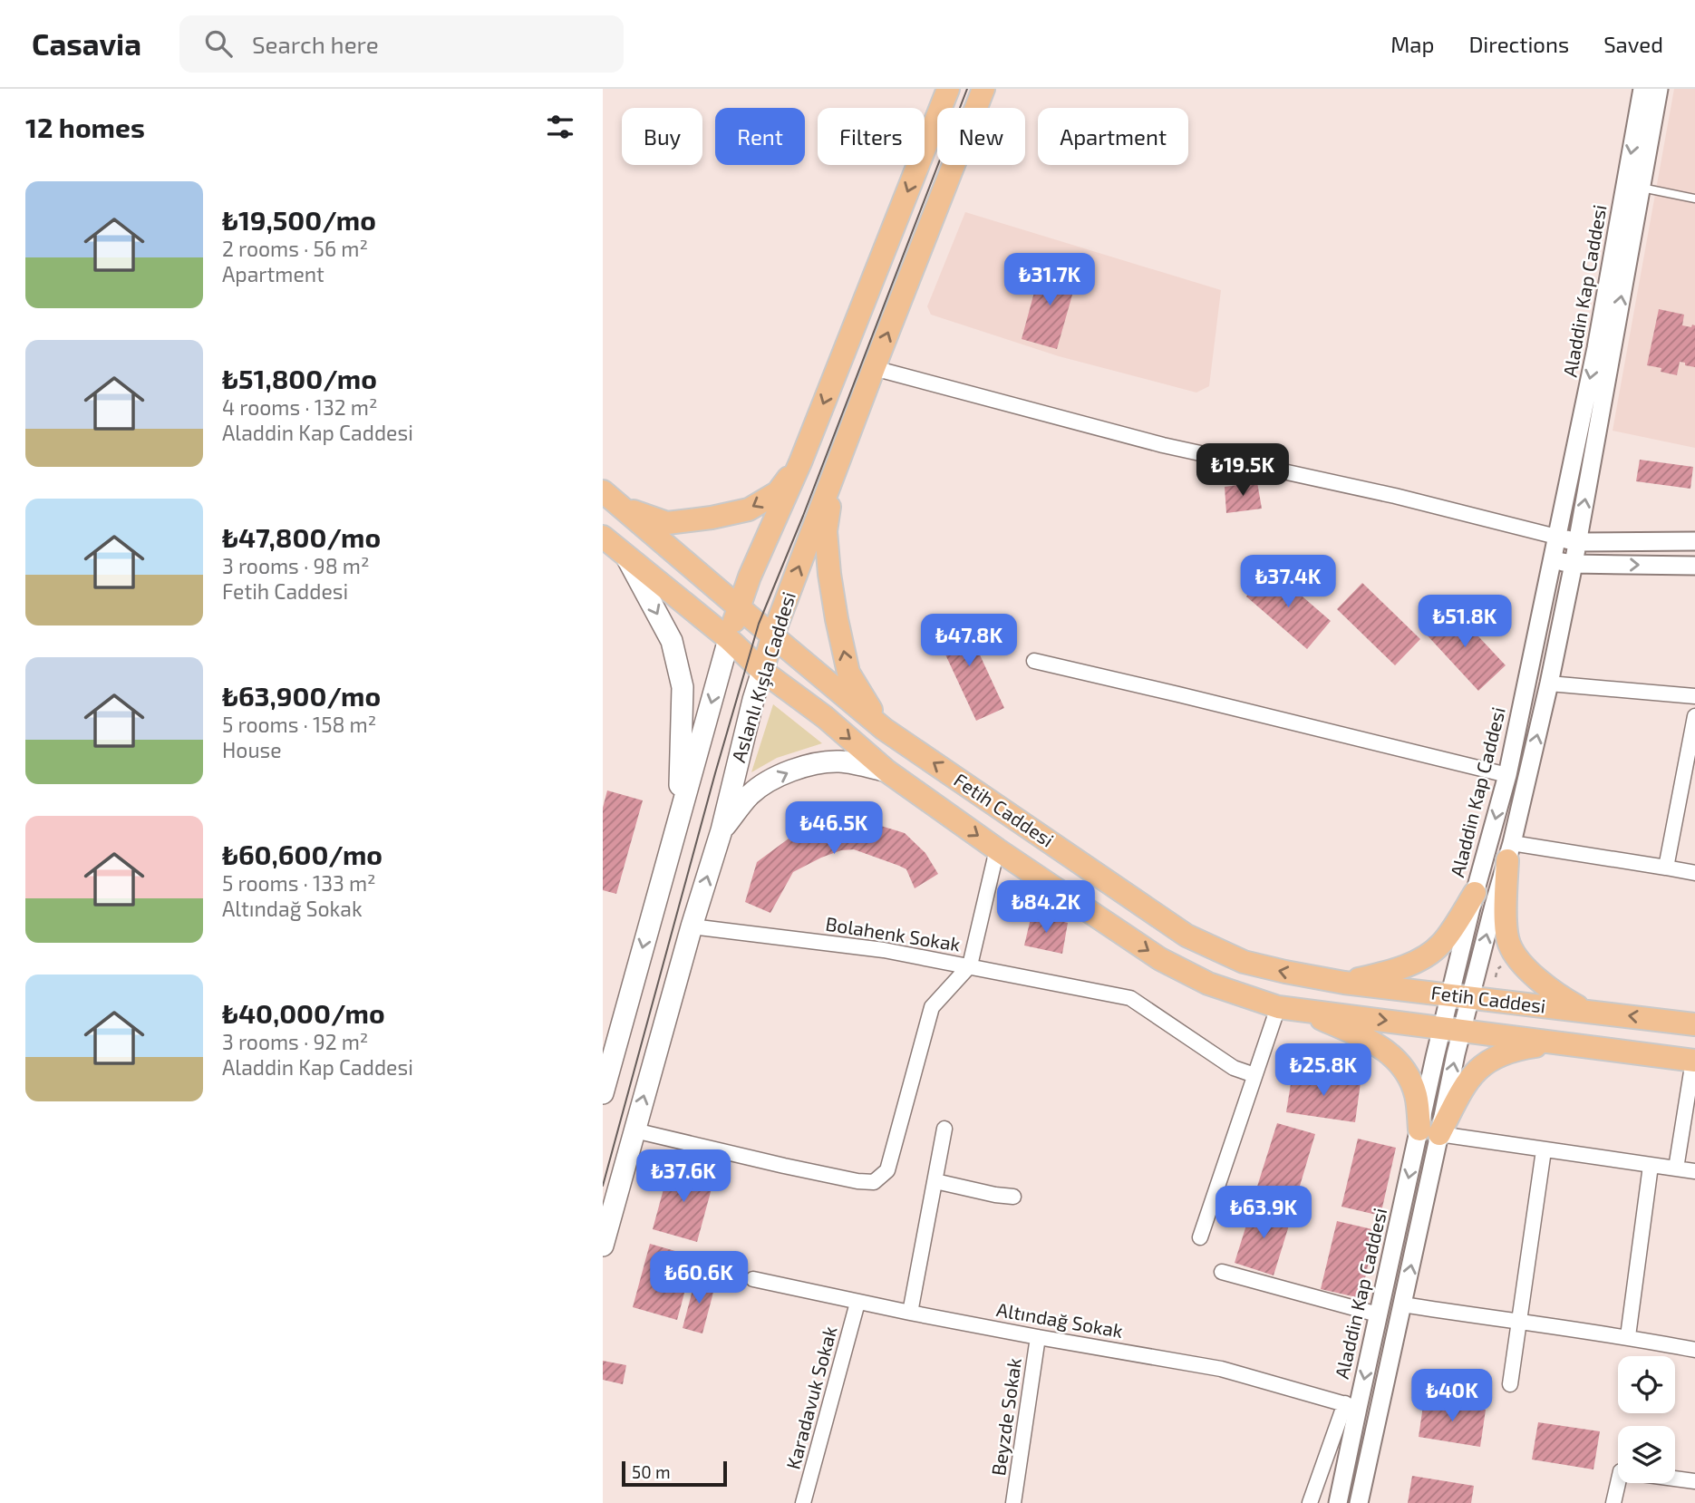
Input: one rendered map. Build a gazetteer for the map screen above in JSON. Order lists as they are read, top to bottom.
{
  "streets": {
    "main road": ["Aslanlı Kışla Caddesi", "Fetih Caddesi"],
    "street": [
      "Aladdin Kap Caddesi",
      "Bolahenk Sokak",
      "Altındağ Sokak",
      "Karadavuk Sokak",
      "Beyzde Sokak"
    ]
  },
  "crossings": [
    ["Aladdin Kap Caddesi", "Fetih Caddesi"],
    ["Aladdin Kap Caddesi", "Altındağ Sokak"],
    ["Aslanlı Kışla Caddesi", "Fetih Caddesi"],
    ["Aslanlı Kışla Caddesi", "Bolahenk Sokak"],
    ["Altındağ Sokak", "Karadavuk Sokak"],
    ["Altındağ Sokak", "Beyzde Sokak"]
  ],
  "scale_bar": "50 m",
  "page": {
    "header": "Casavia",
    "search": "Search here",
    "nav": ["Map", "Directions", "Saved"],
    "heading": "12 homes",
    "chip": [
      "Buy",
      "Rent",
      "Filters",
      "New",
      "Apartment"
    ],
    "list": [
      {
        "name": "₺19,500/mo",
        "note": "2 rooms · 56 m² · Apartment"
      },
      {
        "name": "₺51,800/mo",
        "note": "4 rooms · 132 m² · Aladdin Kap Caddesi"
      },
      {
        "name": "₺47,800/mo",
        "note": "3 rooms · 98 m² · Fetih Caddesi"
      },
      {
        "name": "₺63,900/mo",
        "note": "5 rooms · 158 m² · House"
      },
      {
        "name": "₺60,600/mo",
        "note": "5 rooms · 133 m² · Altındağ Sokak"
      },
      {
        "name": "₺40,000/mo",
        "note": "3 rooms · 92 m² · Aladdin Kap Caddesi"
      }
    ],
    "price": [
      "₺31.7K",
      "₺19.5K",
      "₺37.4K",
      "₺51.8K",
      "₺47.8K",
      "₺46.5K",
      "₺84.2K",
      "₺25.8K",
      "₺37.6K",
      "₺63.9K",
      "₺60.6K",
      "₺40K"
    ],
    "scale": "50 m"
  }
}
